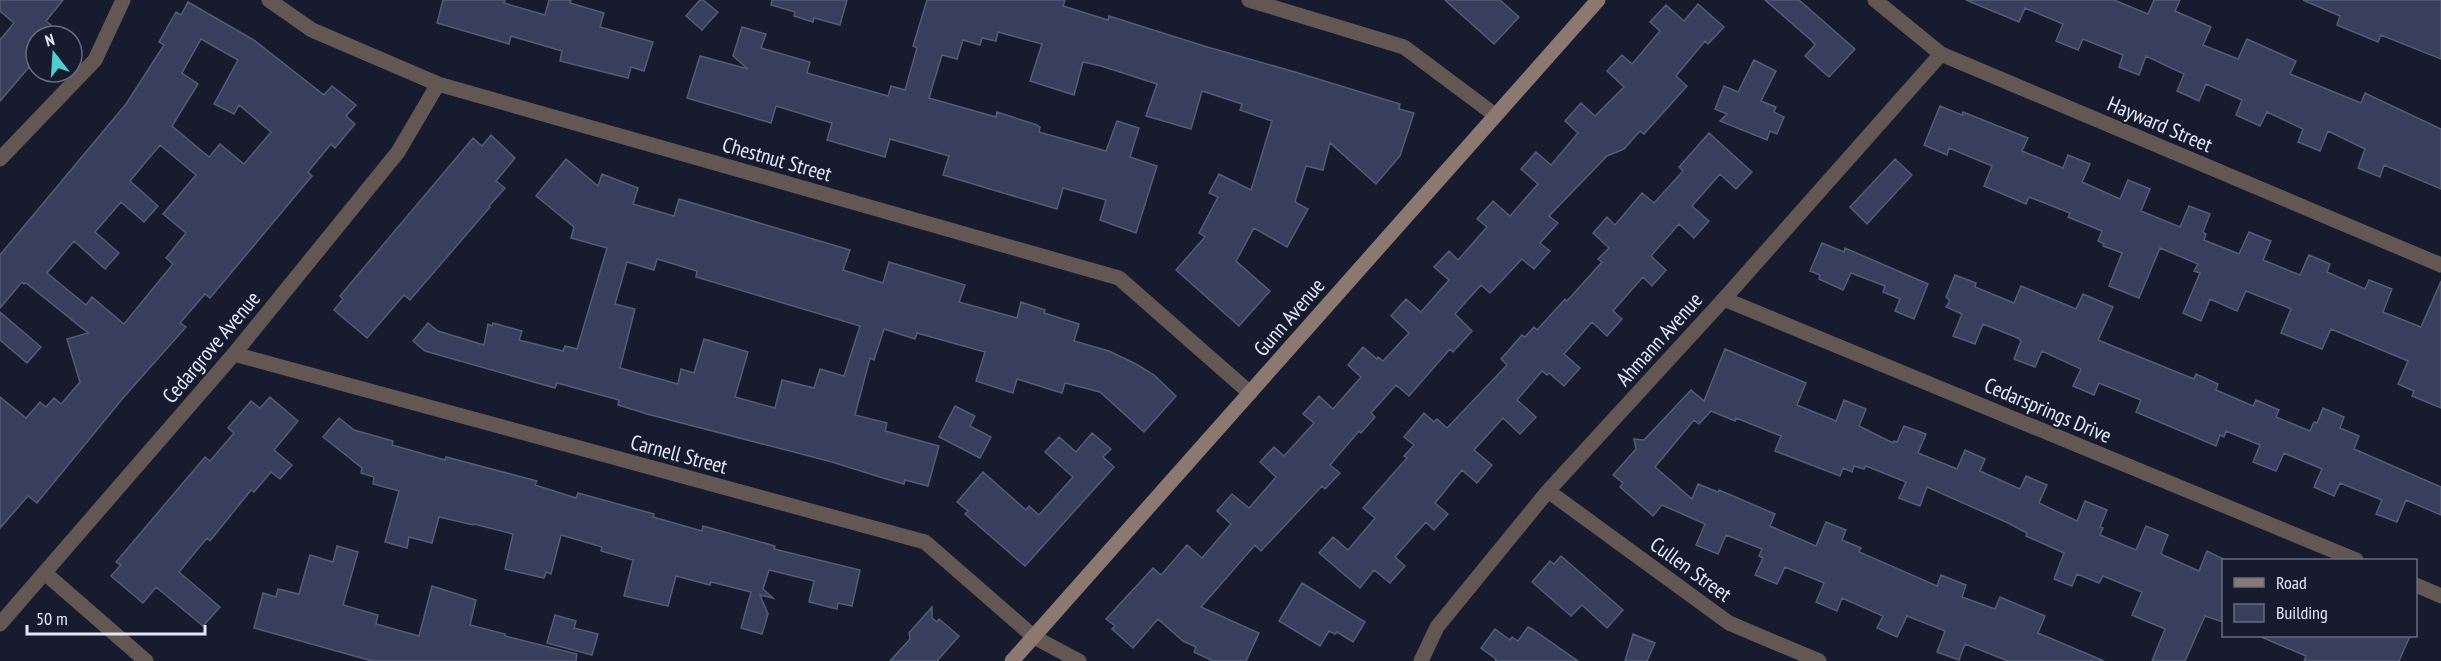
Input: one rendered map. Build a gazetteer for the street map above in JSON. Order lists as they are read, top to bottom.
{
  "streets": {
    "street": [
      "Hayward Street",
      "Chestnut Street",
      "Gunn Avenue",
      "Ahmann Avenue",
      "Cedargrove Avenue",
      "Cedarsprings Drive",
      "Carnell Street",
      "Cullen Street"
    ]
  },
  "crossings": [
    ["Hayward Street", "Ahmann Avenue"],
    ["Chestnut Street", "Gunn Avenue"],
    ["Chestnut Street", "Cedargrove Avenue"],
    ["Gunn Avenue", "Carnell Street"],
    ["Ahmann Avenue", "Cedarsprings Drive"],
    ["Ahmann Avenue", "Cullen Street"],
    ["Cedargrove Avenue", "Carnell Street"]
  ],
  "legend": ["Road", "Building"],
  "scale_bar": "50 m",
  "north": "top"
}
